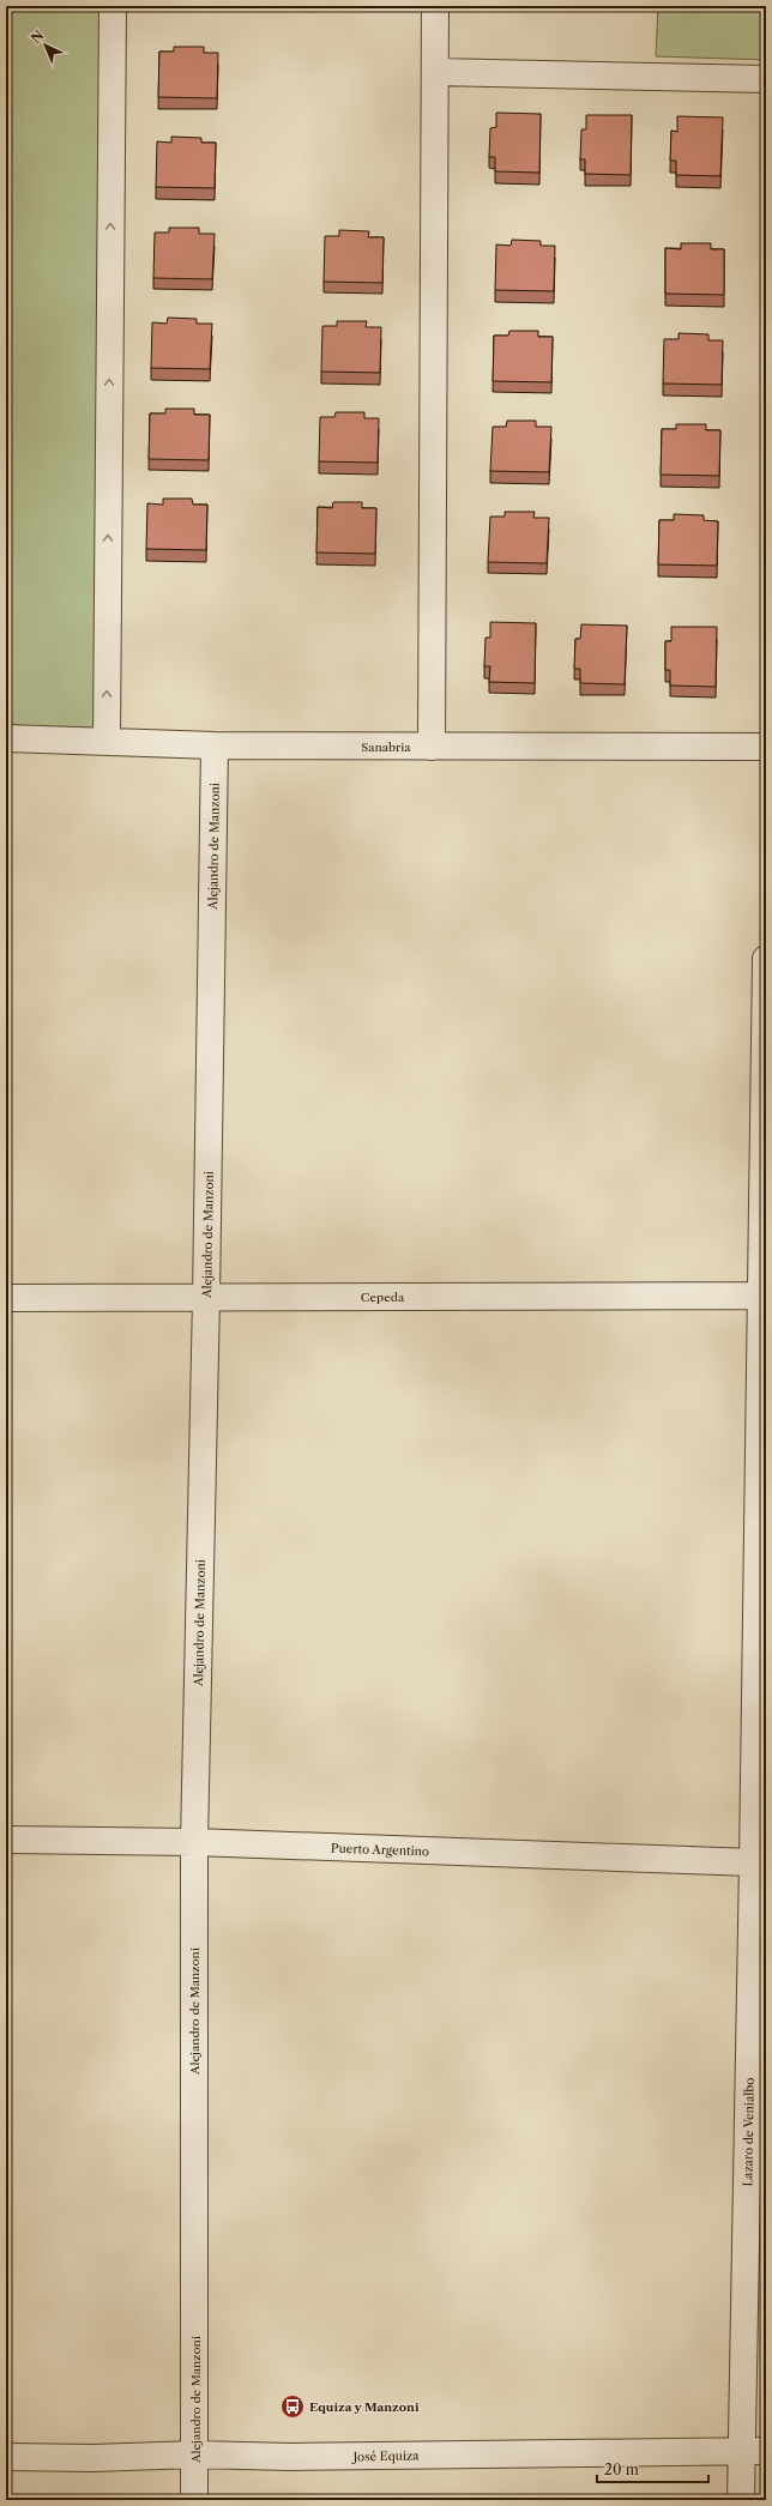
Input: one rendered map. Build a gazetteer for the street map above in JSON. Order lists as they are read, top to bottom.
{
  "streets": {
    "street": [
      "Sanabria",
      "Alejandro de Manzoni",
      "Cepeda",
      "Puerto Argentino",
      "Lazaro de Venialbo",
      "José Equiza"
    ]
  },
  "crossings": [
    ["Sanabria", "Alejandro de Manzoni"],
    ["Alejandro de Manzoni", "Cepeda"],
    ["Alejandro de Manzoni", "Puerto Argentino"],
    ["Alejandro de Manzoni", "José Equiza"],
    ["Cepeda", "Lazaro de Venialbo"],
    ["Puerto Argentino", "Lazaro de Venialbo"],
    ["Lazaro de Venialbo", "José Equiza"]
  ],
  "places": {
    "bus stop": ["Equiza y Manzoni"]
  },
  "scale_bar": "20 m",
  "north": "top left"
}
